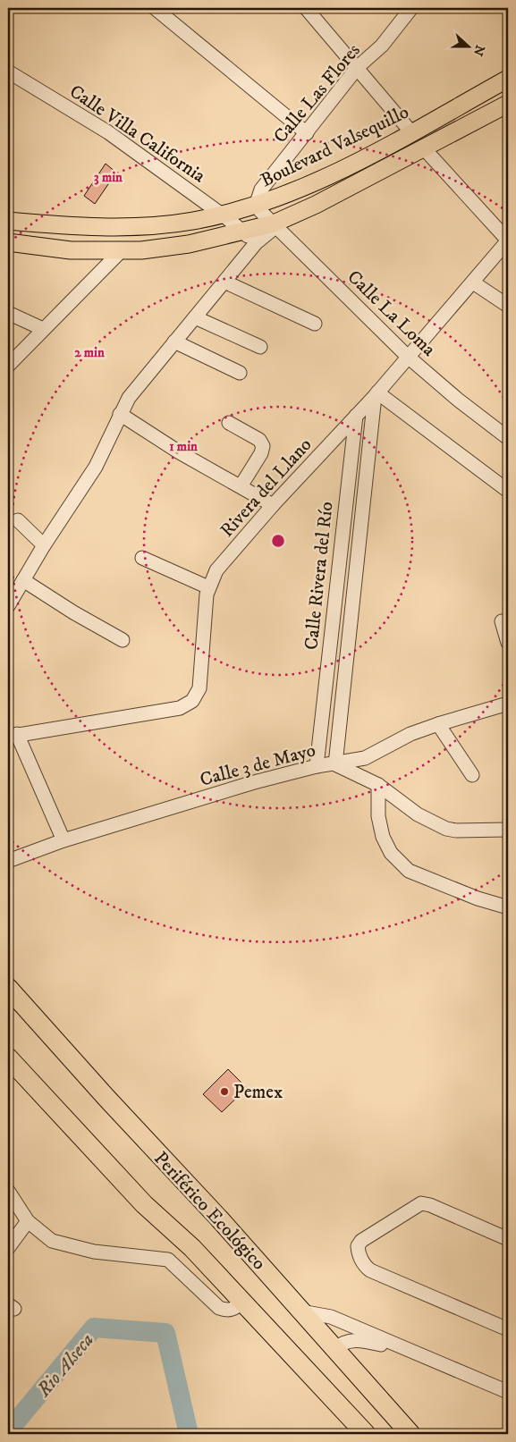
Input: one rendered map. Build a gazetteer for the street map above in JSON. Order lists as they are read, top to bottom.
{
  "streets": {
    "highway": ["Periférico Ecológico"],
    "main road": ["Boulevard Valsequillo"],
    "street": [
      "Calle Las Flores",
      "Calle Villa California",
      "Calle La Loma",
      "Rivera del Llano",
      "Calle Rivera del Río",
      "Calle 3 de Mayo"
    ]
  },
  "crossings": [
    ["Calle Las Flores", "Boulevard Valsequillo"],
    ["Calle Las Flores", "Calle La Loma"],
    ["Calle Villa California", "Boulevard Valsequillo"],
    ["Boulevard Valsequillo", "Calle La Loma"],
    ["Rivera del Llano", "Calle Rivera del Río"],
    ["Calle Rivera del Río", "Calle 3 de Mayo"]
  ],
  "water": ["Rio Alseca"],
  "places": ["Pemex"],
  "north": "right",
  "rings": ["3 min", "2 min", "1 min"]
}
